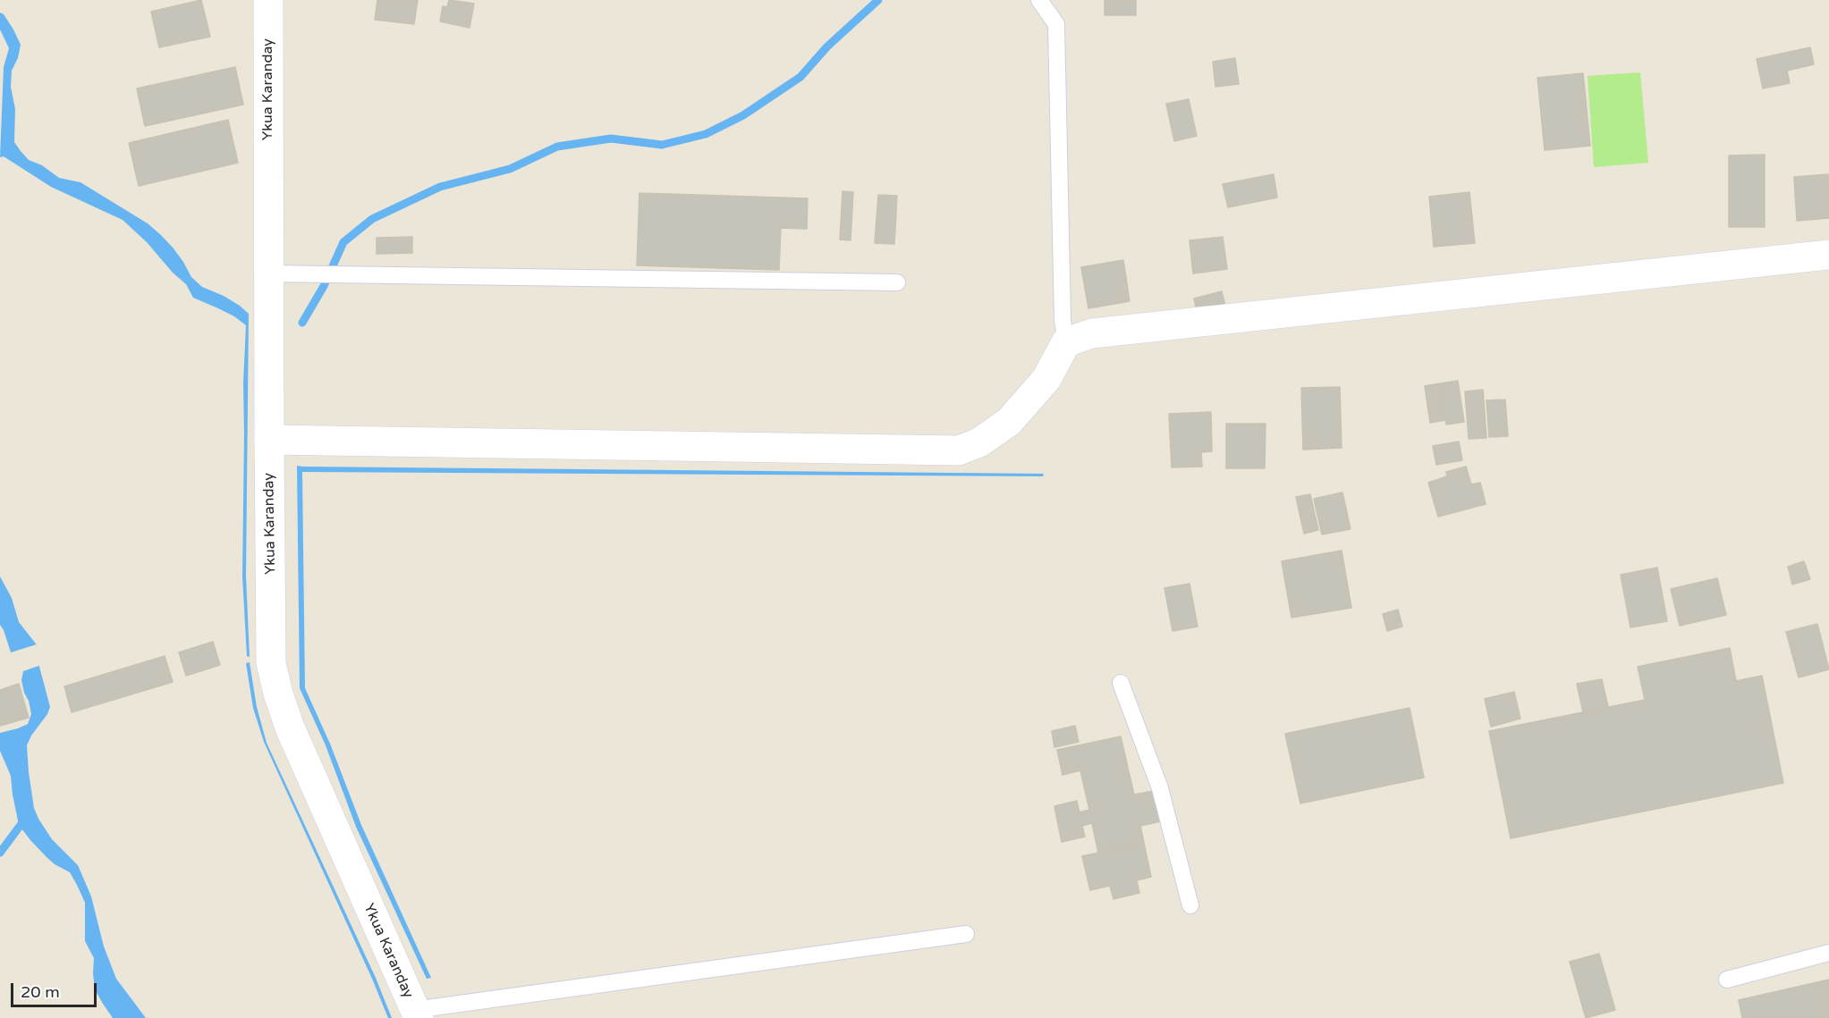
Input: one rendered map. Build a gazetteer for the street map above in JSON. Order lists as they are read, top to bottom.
{
  "streets": {
    "street": ["Ykua Karanday"]
  },
  "scale_bar": "20 m"
}
